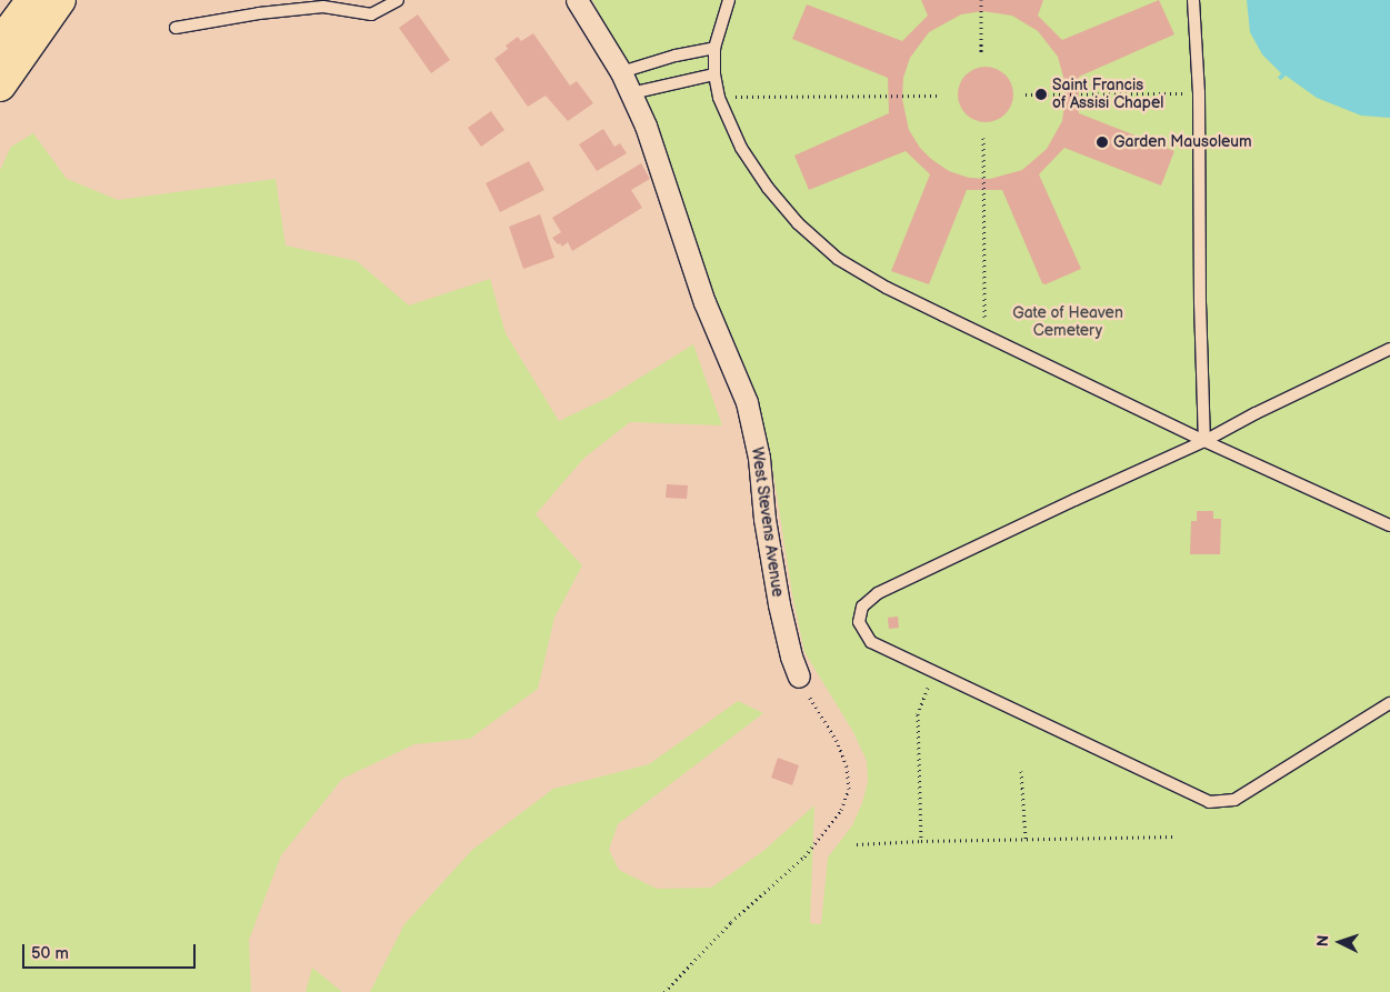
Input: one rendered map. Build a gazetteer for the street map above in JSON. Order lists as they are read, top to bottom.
{
  "streets": {
    "street": ["West Stevens Avenue"]
  },
  "parks": ["Gate of Heaven Cemetery"],
  "places": ["Saint Francis of Assisi Chapel", "Garden Mausoleum"],
  "scale_bar": "50 m",
  "north": "left"
}
